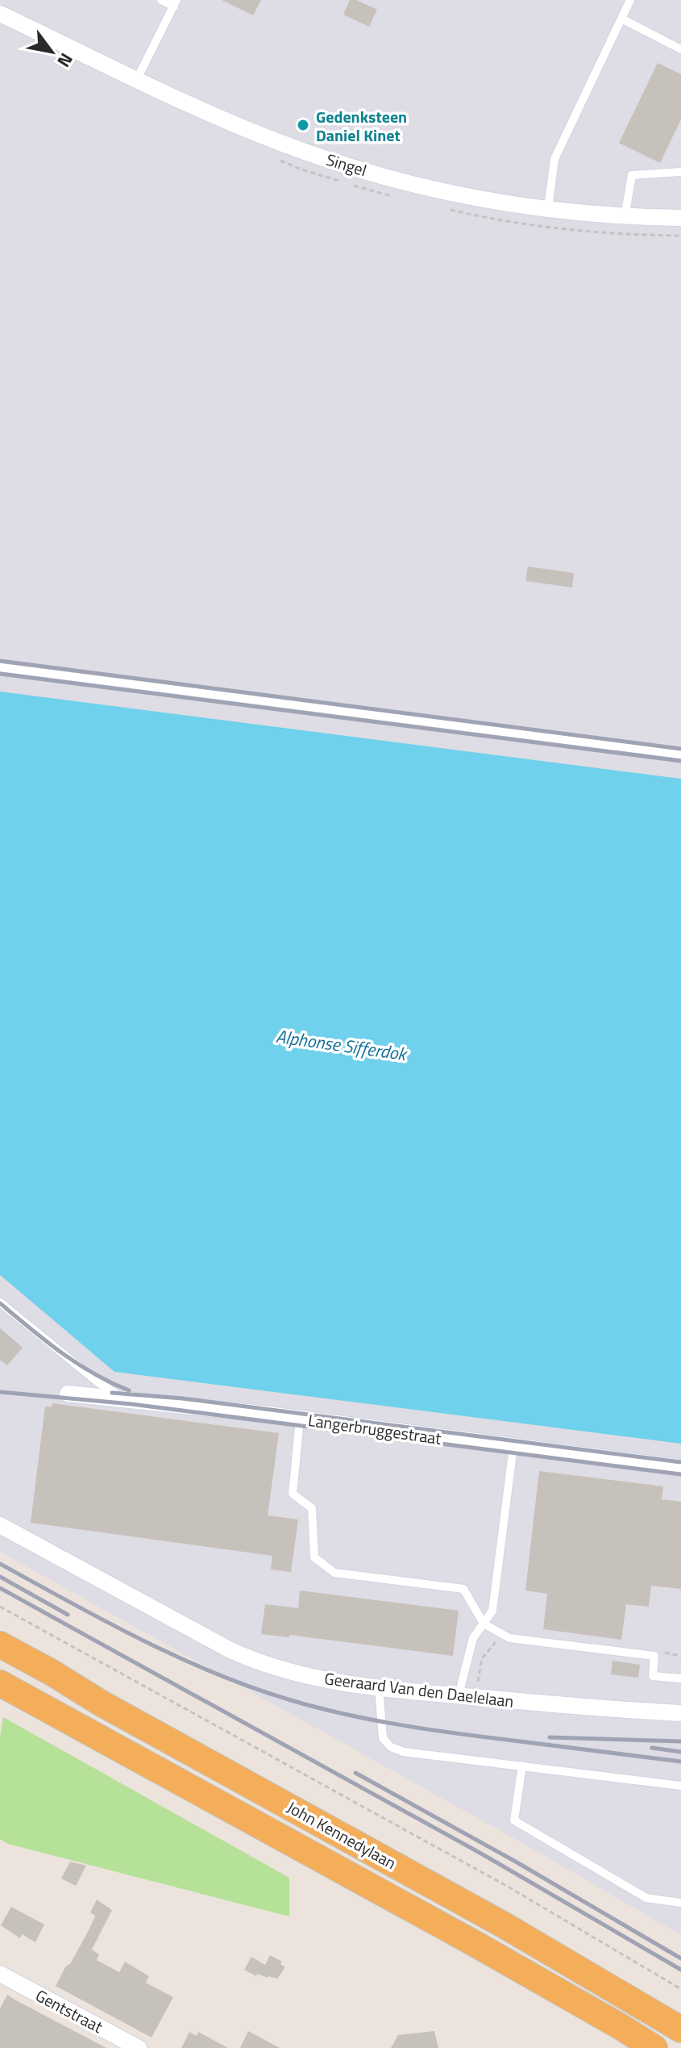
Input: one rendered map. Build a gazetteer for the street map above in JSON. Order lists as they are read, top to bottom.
{
  "streets": {
    "highway": ["John Kennedylaan"],
    "street": [
      "Singel",
      "Langerbruggestraat",
      "Geeraard Van den Daelelaan",
      "Gentstraat"
    ]
  },
  "water": ["Alphonse Sifferdok"],
  "places": ["Gedenksteen Daniel Kinet"],
  "north": "bottom right"
}
